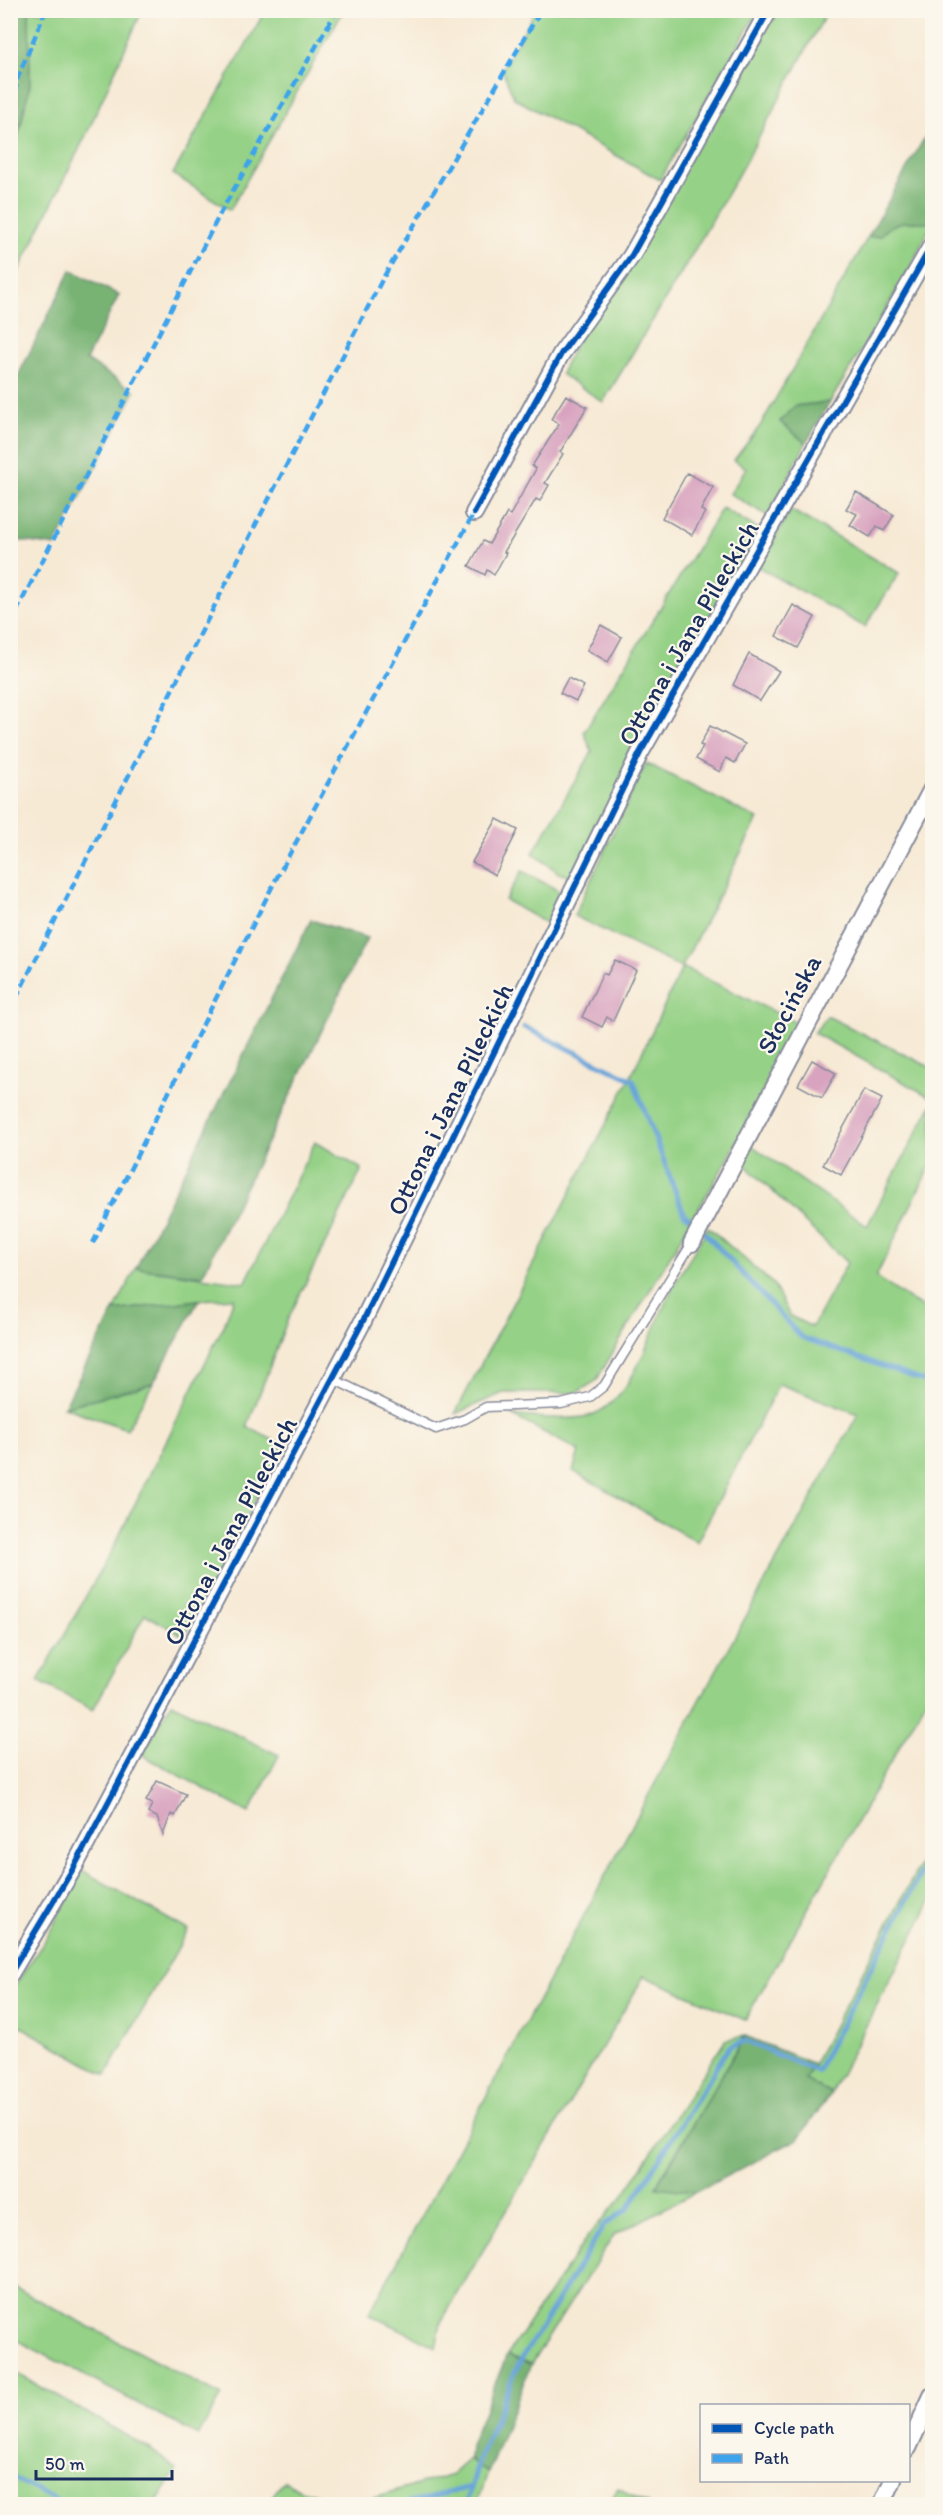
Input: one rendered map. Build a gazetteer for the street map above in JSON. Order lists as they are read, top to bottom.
{
  "streets": {
    "street": ["Ottona i Jana Pileckich", "Słocińska"]
  },
  "legend": ["Cycle path", "Path"],
  "scale_bar": "50 m"
}
